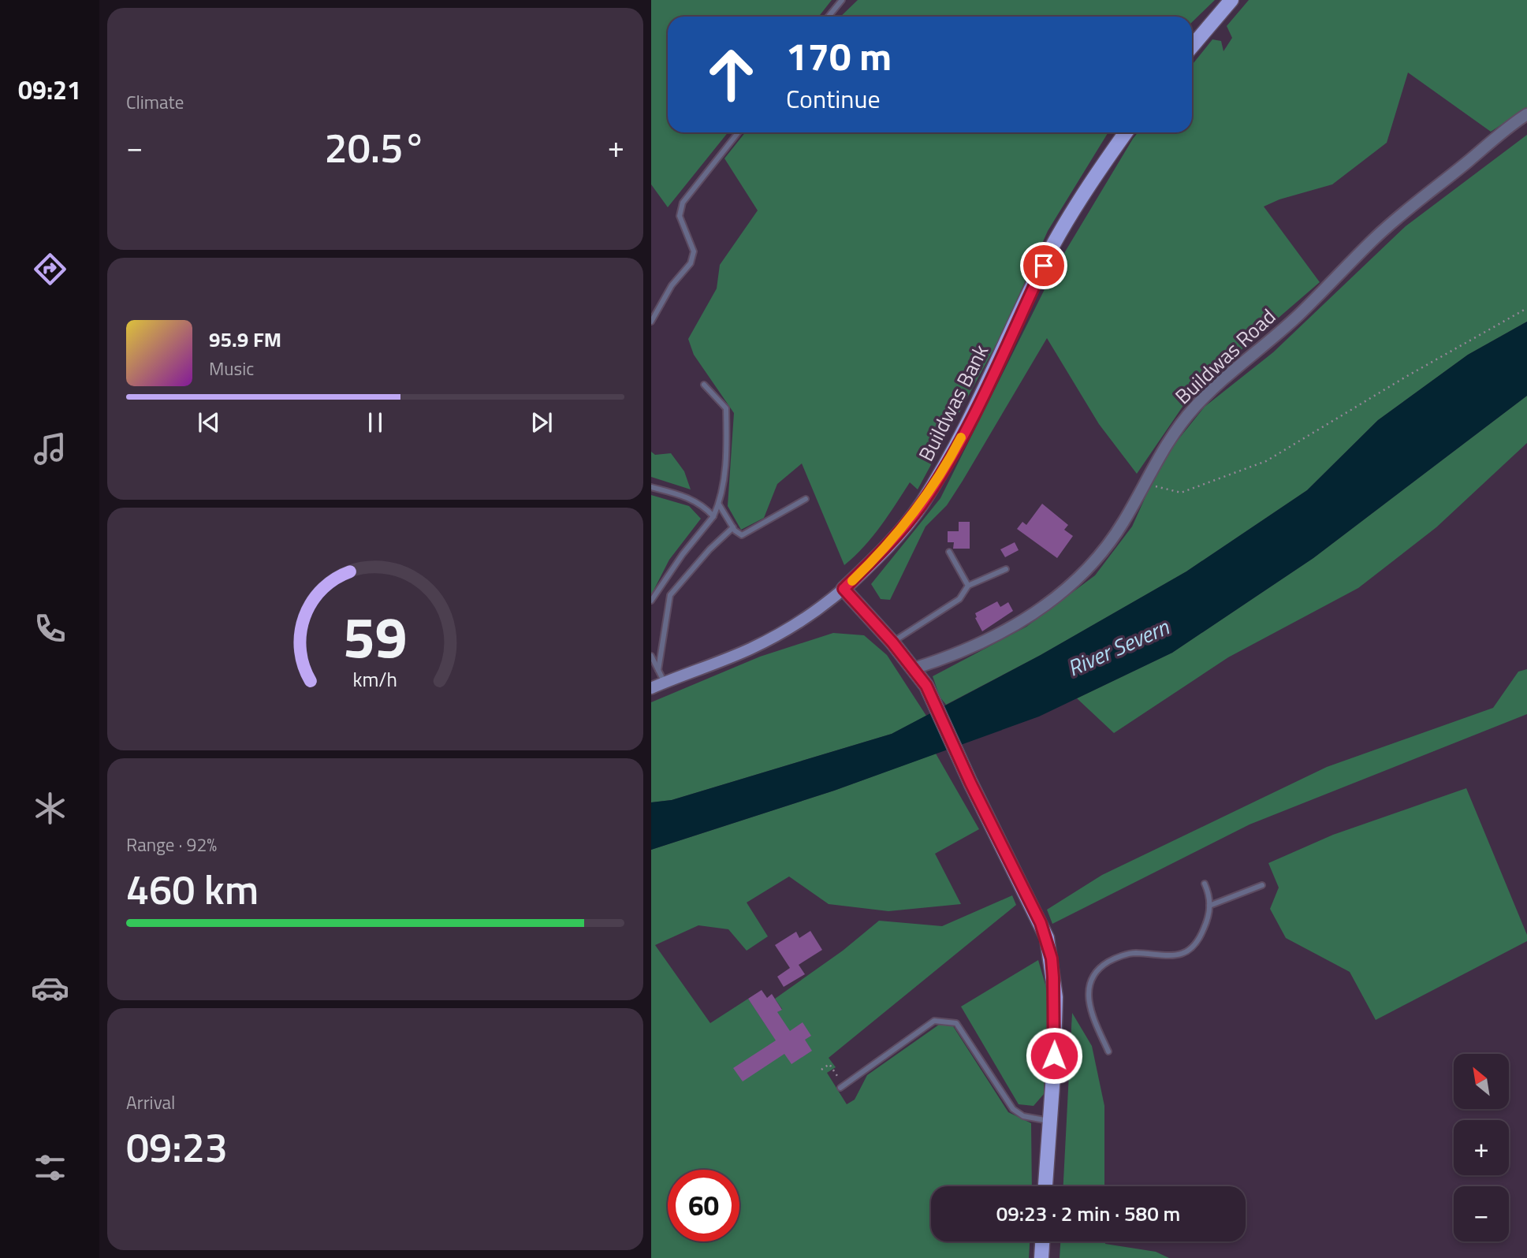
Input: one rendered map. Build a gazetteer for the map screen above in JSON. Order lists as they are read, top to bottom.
{
  "streets": {
    "main road": ["Buildwas Bank"],
    "street": ["Buildwas Road"]
  },
  "water": ["River Severn"],
  "north": "top left",
  "page": {
    "tabs": "09:21",
    "tile": [
      "Climate",
      ["Range · 92%", "460 km"],
      ["Arrival", "09:23"]
    ],
    "turn": ["170 m", "Continue"],
    "heat": ["−", "20.5°", "+"],
    "song": ["95.9 FM", "Music"],
    "map_buttons": ["+", "−"],
    "limit": "60",
    "trip": "09:23 · 2 min · 580 m",
    "gauge": ["59", "km/h"]
  }
}
